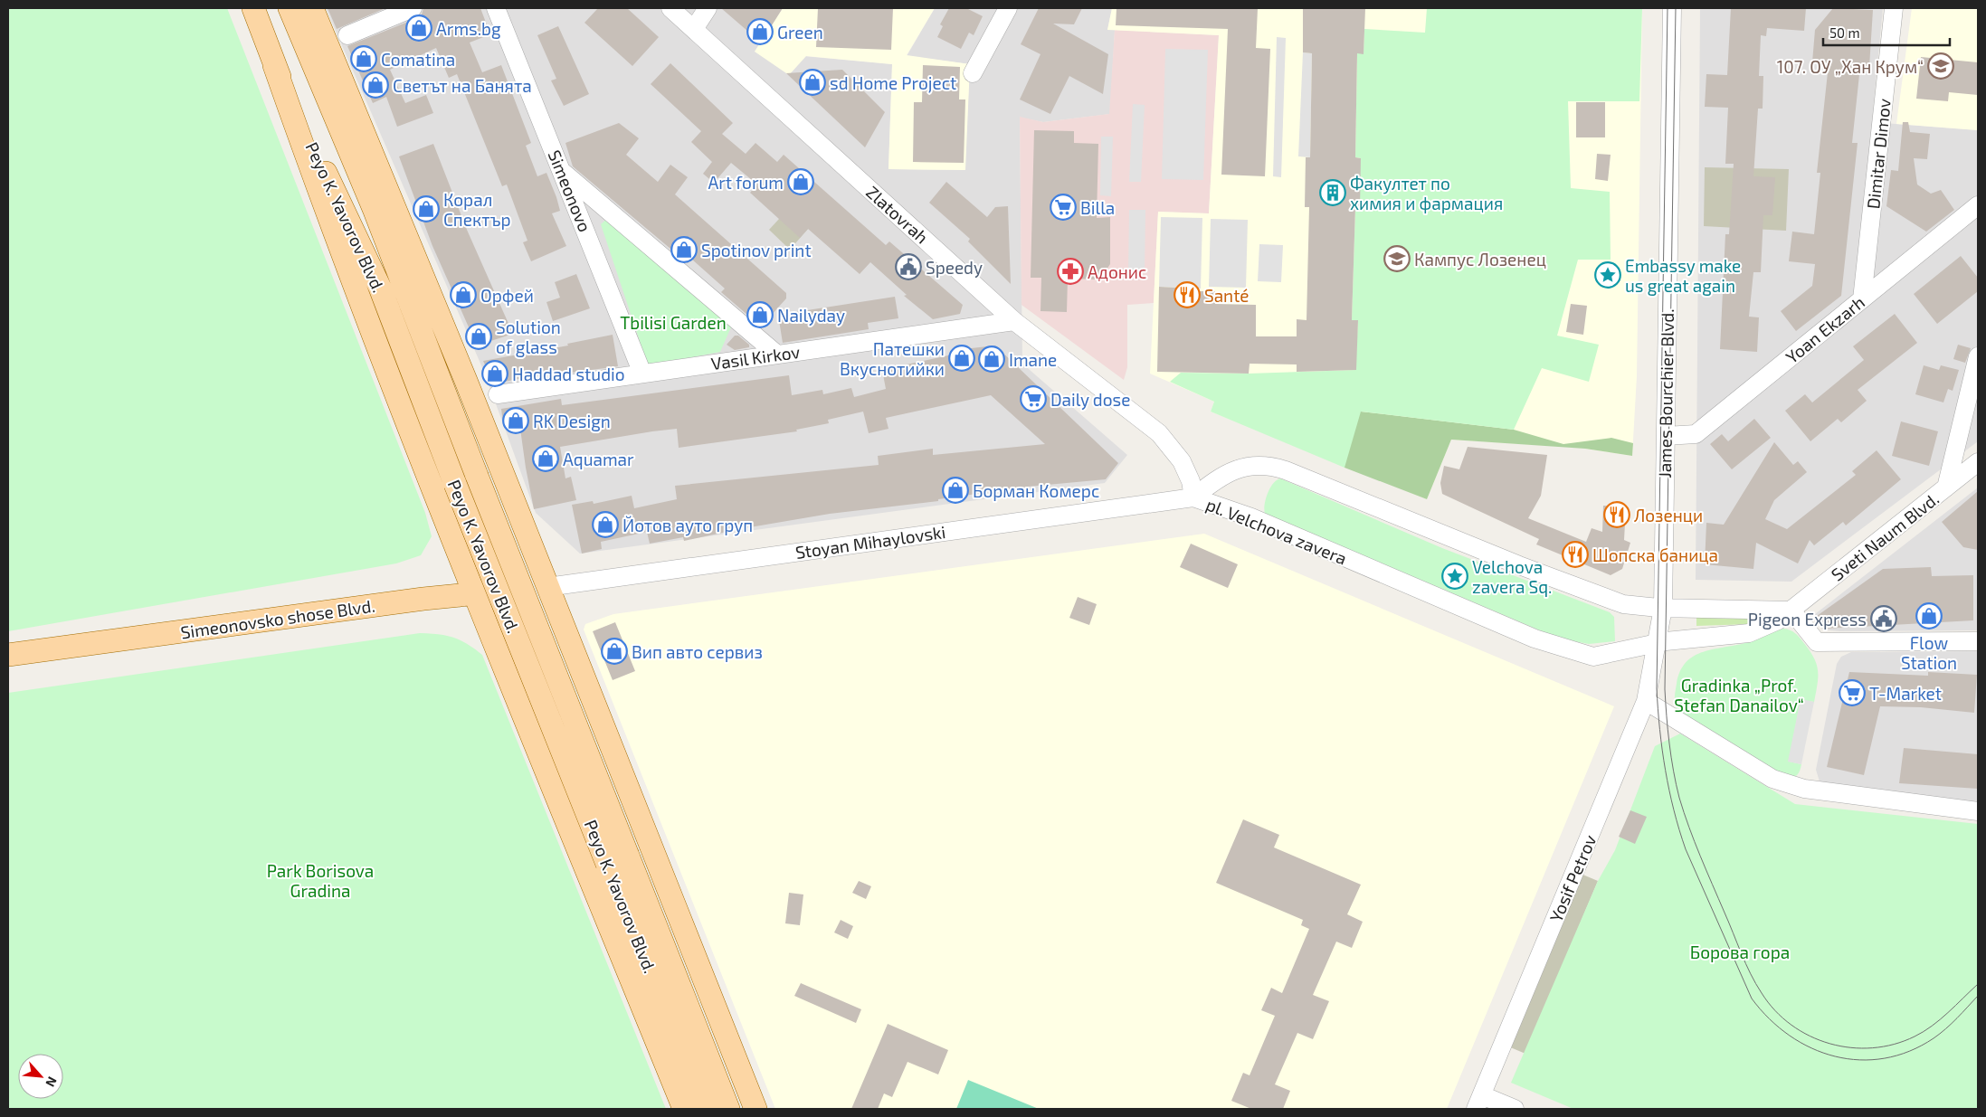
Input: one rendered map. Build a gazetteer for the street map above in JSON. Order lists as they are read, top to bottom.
{
  "streets": {
    "main road": ["Peyo K. Yavorov Blvd.", "Simeonovsko shose Blvd."],
    "street": [
      "Dimitar Dimov",
      "Simeonovo",
      "Zlatovrah",
      "Yoan Ekzarh",
      "Vasil Kirkov",
      "James Bourchier Blvd.",
      "pl. Velchova zavera",
      "Sveti Naum Blvd.",
      "Stoyan Mihaylovski",
      "Yosif Petrov"
    ]
  },
  "crossings": [
    ["Dimitar Dimov", "Yoan Ekzarh"],
    ["Simeonovo", "Vasil Kirkov"],
    ["Zlatovrah", "Vasil Kirkov"],
    ["Zlatovrah", "pl. Velchova zavera"],
    ["Zlatovrah", "Stoyan Mihaylovski"],
    ["Yoan Ekzarh", "James Bourchier Blvd."],
    ["James Bourchier Blvd.", "pl. Velchova zavera"],
    ["James Bourchier Blvd.", "Sveti Naum Blvd."],
    ["James Bourchier Blvd.", "Yosif Petrov"],
    ["pl. Velchova zavera", "Sveti Naum Blvd."],
    ["pl. Velchova zavera", "Stoyan Mihaylovski"],
    ["pl. Velchova zavera", "Yosif Petrov"],
    ["Sveti Naum Blvd.", "Yosif Petrov"],
    ["Stoyan Mihaylovski", "Simeonovsko shose Blvd."]
  ],
  "parks": [
    "Tbilisi Garden",
    "Gradinka „Prof. Stefan Danailov“",
    "Park Borisova Gradina",
    "Борова гора"
  ],
  "places": {
    "shop": [
      "Arms.bg",
      "Green",
      "Comatina",
      "sd Home Project",
      "Светът на Банята",
      "Art forum",
      "Корал Спектър",
      "Spotinov print",
      "Орфей",
      "Nailyday",
      "Solution of glass",
      "Патешки Вкуснотийки",
      "Imane",
      "Haddad studio",
      "RK Design",
      "Aquamar",
      "Борман Комерс",
      "Йотов ауто груп",
      "Flow Station",
      "Вип авто сервиз"
    ],
    "school or university": ["107. ОУ „Хан Крум“", "Кампус Лозенец"],
    "building": ["Факултет по химия и фармация"],
    "supermarket": ["Billa", "Daily dose", "T-Market"],
    "public building": ["Speedy", "Pigeon Express"],
    "pharmacy": ["Адонис"],
    "place": ["Embassy make us great again", "Velchova zavera Sq."],
    "restaurant": ["Santé", "Лозенци", "Шопска баница"]
  },
  "scale_bar": "50 m",
  "north": "bottom right"
}
